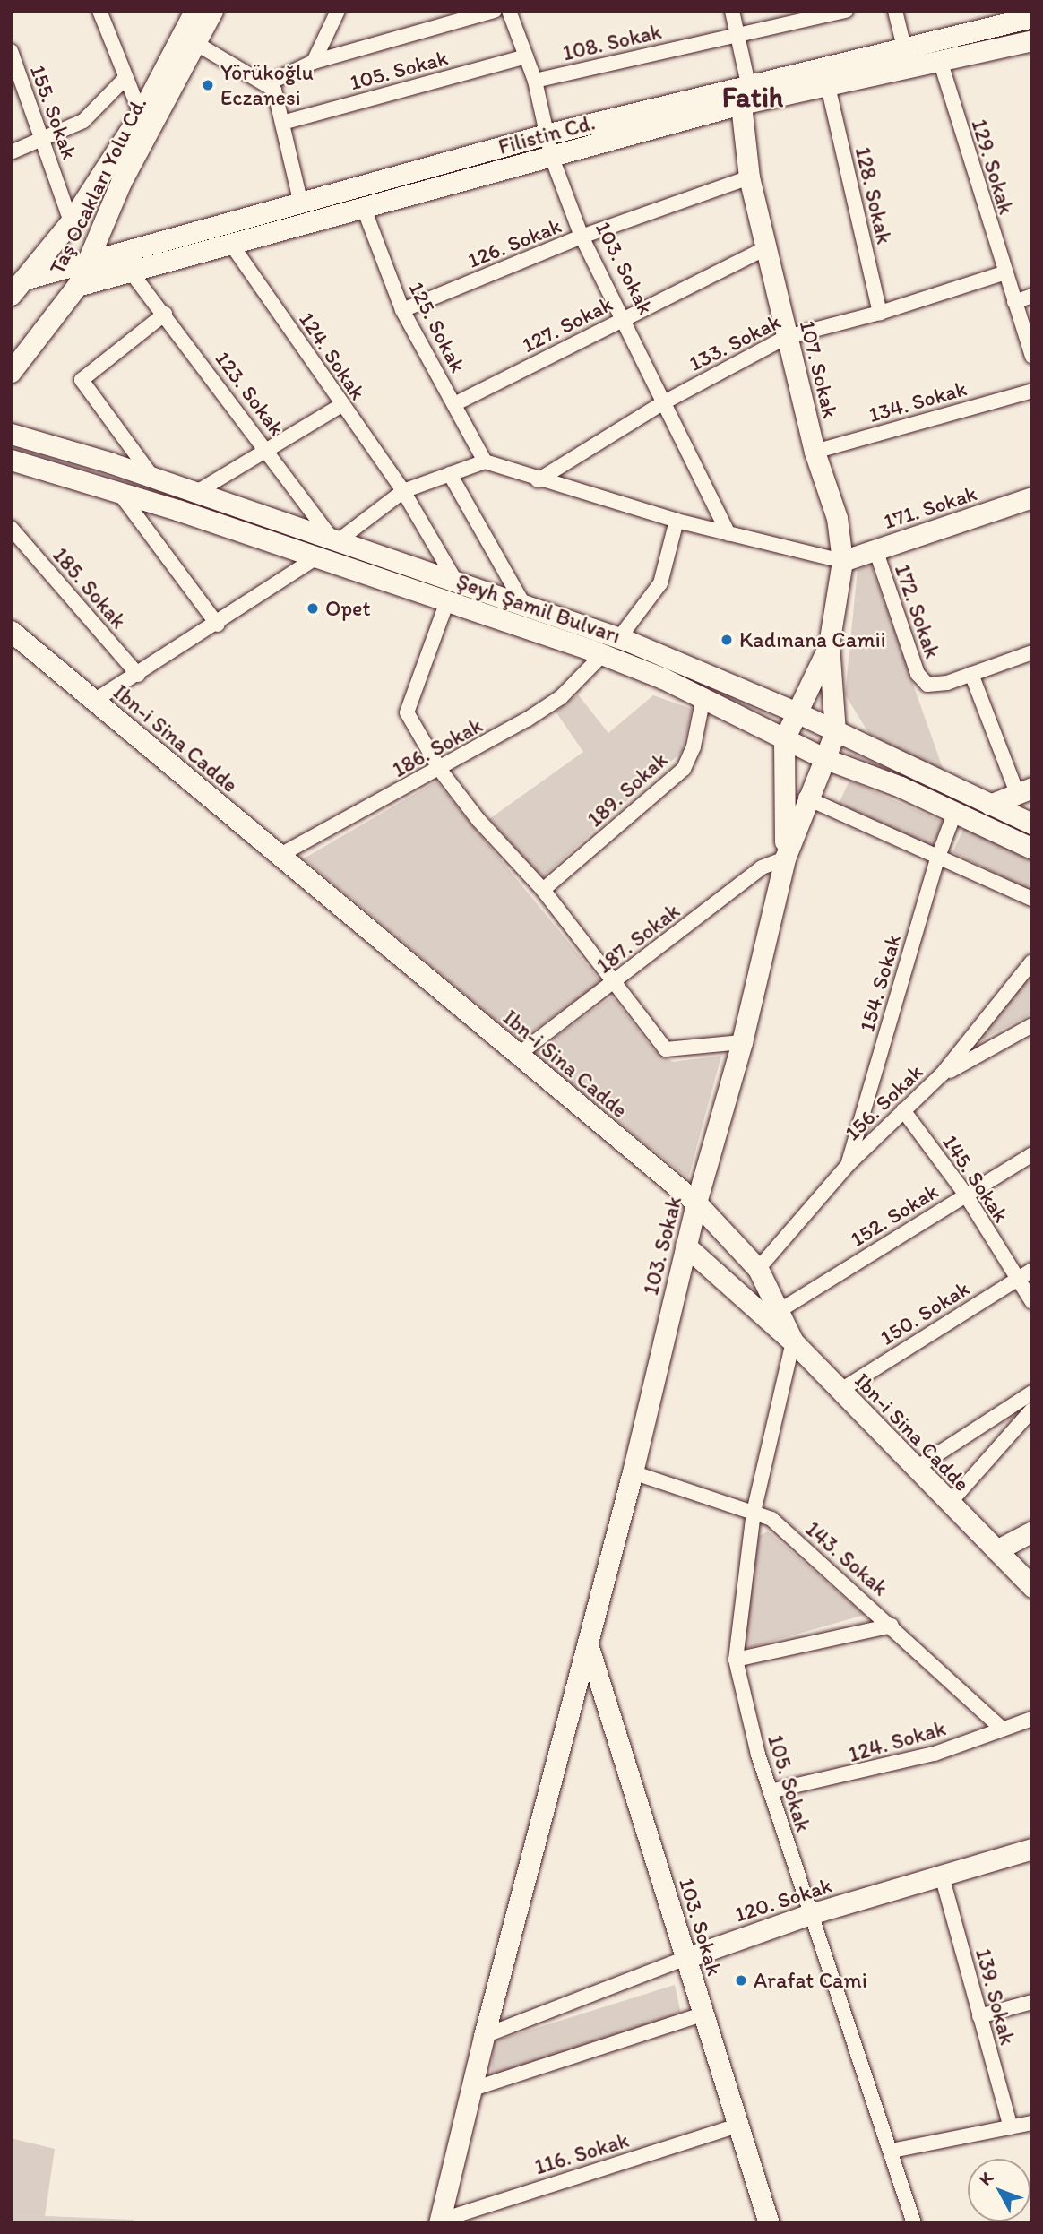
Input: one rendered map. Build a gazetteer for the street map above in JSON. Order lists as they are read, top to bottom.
{
  "streets": {
    "main road": [
      "Filistin Cd.",
      "Taş Ocakları Yolu Cd.",
      "103. Sokak",
      "107. Sokak",
      "171. Sokak",
      "Şeyh Şamil Bulvarı",
      "Ibn-i Sina Cadde",
      "120. Sokak"
    ],
    "street": [
      "108. Sokak",
      "105. Sokak",
      "155. Sokak",
      "129. Sokak",
      "128. Sokak",
      "126. Sokak",
      "127. Sokak",
      "125. Sokak",
      "133. Sokak",
      "124. Sokak",
      "123. Sokak",
      "134. Sokak",
      "185. Sokak",
      "172. Sokak",
      "186. Sokak",
      "189. Sokak",
      "187. Sokak",
      "154. Sokak",
      "156. Sokak",
      "145. Sokak",
      "152. Sokak",
      "150. Sokak",
      "143. Sokak",
      "139. Sokak",
      "116. Sokak"
    ]
  },
  "crossings": [
    ["108. Sokak", "103. Sokak"],
    ["105. Sokak", "103. Sokak"],
    ["105. Sokak", "124. Sokak"],
    ["105. Sokak", "Ibn-i Sina Cadde"],
    ["105. Sokak", "143. Sokak"],
    ["105. Sokak", "120. Sokak"],
    ["155. Sokak", "Taş Ocakları Yolu Cd."],
    ["Filistin Cd.", "129. Sokak"],
    ["Filistin Cd.", "Taş Ocakları Yolu Cd."],
    ["Filistin Cd.", "128. Sokak"],
    ["Filistin Cd.", "103. Sokak"],
    ["Filistin Cd.", "125. Sokak"],
    ["Filistin Cd.", "124. Sokak"],
    ["Filistin Cd.", "107. Sokak"],
    ["Filistin Cd.", "123. Sokak"],
    ["129. Sokak", "133. Sokak"],
    ["128. Sokak", "133. Sokak"],
    ["126. Sokak", "103. Sokak"],
    ["126. Sokak", "125. Sokak"],
    ["126. Sokak", "107. Sokak"],
    ["103. Sokak", "127. Sokak"],
    ["103. Sokak", "133. Sokak"],
    ["103. Sokak", "107. Sokak"],
    ["103. Sokak", "Şeyh Şamil Bulvarı"],
    ["103. Sokak", "Ibn-i Sina Cadde"],
    ["103. Sokak", "187. Sokak"],
    ["103. Sokak", "143. Sokak"],
    ["103. Sokak", "120. Sokak"],
    ["103. Sokak", "116. Sokak"],
    ["127. Sokak", "125. Sokak"],
    ["127. Sokak", "107. Sokak"],
    ["133. Sokak", "107. Sokak"],
    ["124. Sokak", "Şeyh Şamil Bulvarı"],
    ["124. Sokak", "143. Sokak"],
    ["107. Sokak", "134. Sokak"],
    ["107. Sokak", "171. Sokak"],
    ["123. Sokak", "Şeyh Şamil Bulvarı"],
    ["171. Sokak", "172. Sokak"],
    ["Şeyh Şamil Bulvarı", "186. Sokak"],
    ["Şeyh Şamil Bulvarı", "189. Sokak"],
    ["Şeyh Şamil Bulvarı", "154. Sokak"],
    ["Ibn-i Sina Cadde", "186. Sokak"],
    ["Ibn-i Sina Cadde", "187. Sokak"],
    ["Ibn-i Sina Cadde", "156. Sokak"],
    ["Ibn-i Sina Cadde", "152. Sokak"],
    ["Ibn-i Sina Cadde", "150. Sokak"],
    ["154. Sokak", "156. Sokak"],
    ["156. Sokak", "145. Sokak"],
    ["145. Sokak", "152. Sokak"],
    ["145. Sokak", "150. Sokak"],
    ["120. Sokak", "139. Sokak"]
  ],
  "districts": ["Fatih"],
  "places": [
    "Yörükoğlu Eczanesi",
    "Opet",
    "Kadınana Camii",
    "Arafat Cami"
  ],
  "north": "top left"
}
